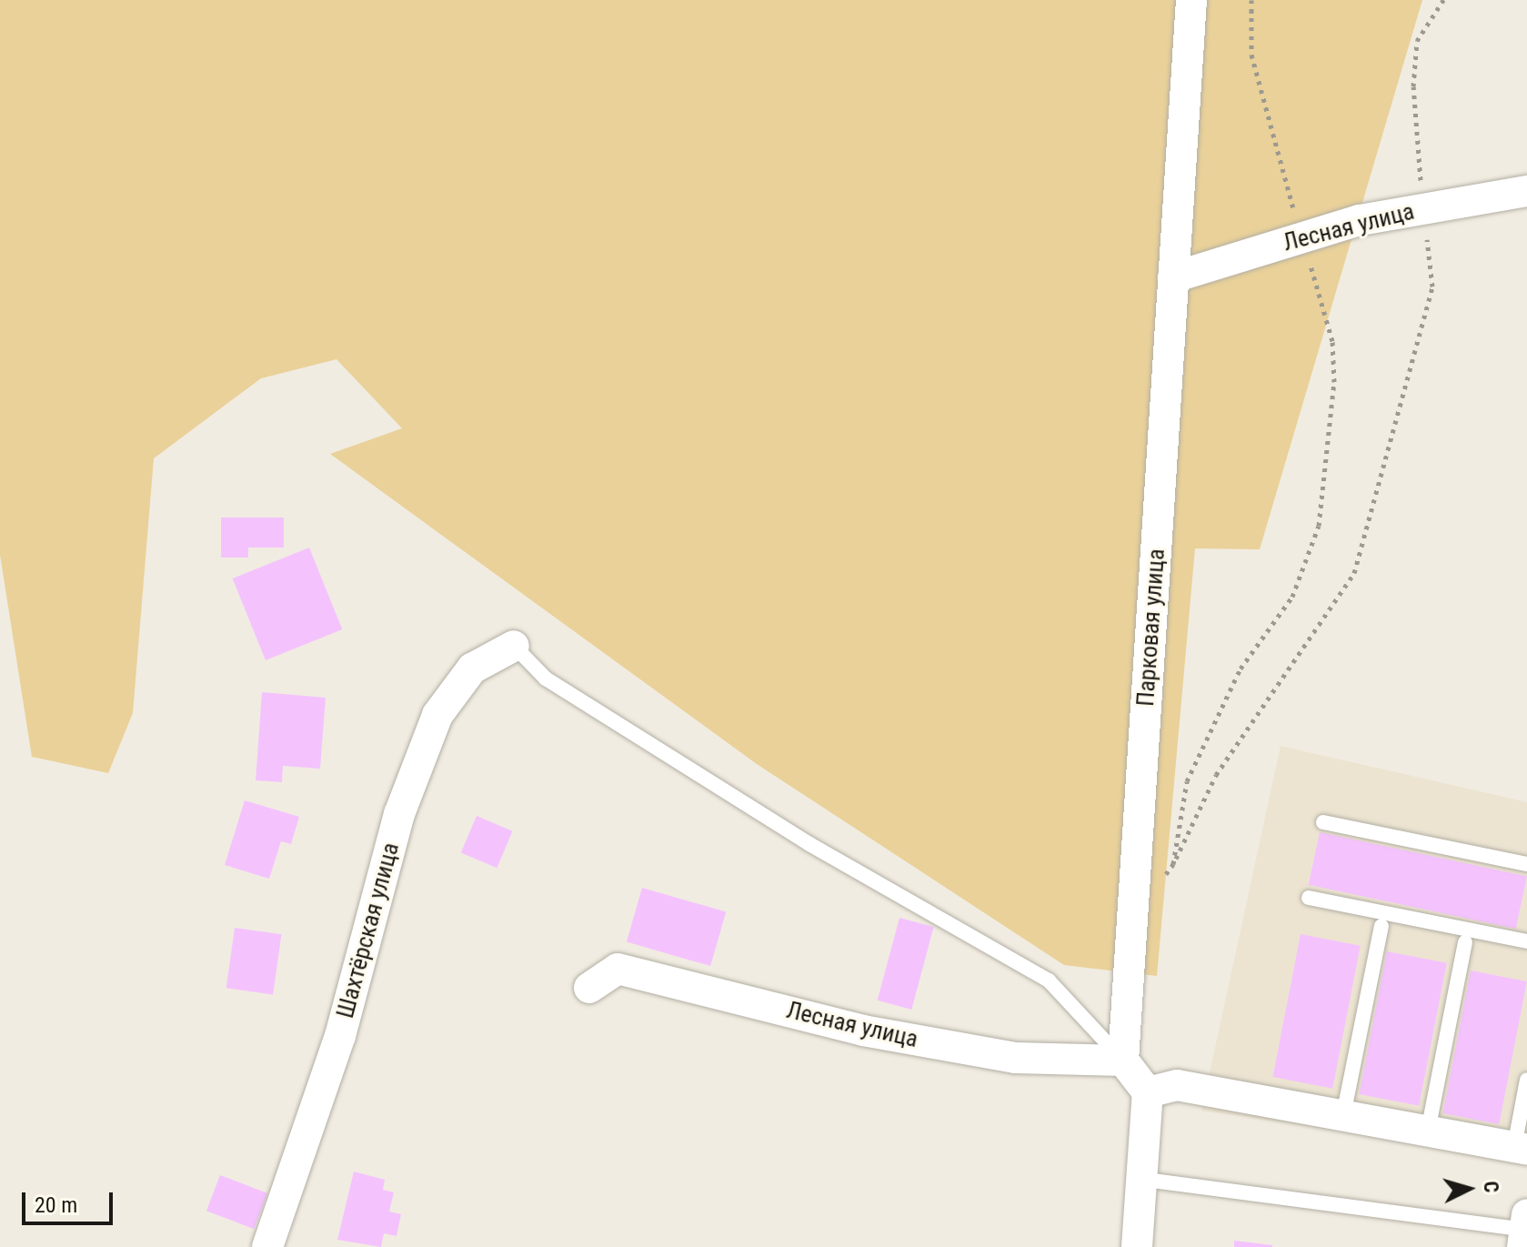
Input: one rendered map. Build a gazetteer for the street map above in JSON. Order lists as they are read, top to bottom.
{
  "streets": {
    "street": ["Лесная улица", "Парковая улица", "Шахтёрская улица"]
  },
  "crossings": [
    ["Лесная улица", "Парковая улица"]
  ],
  "scale_bar": "20 m",
  "north": "right"
}
